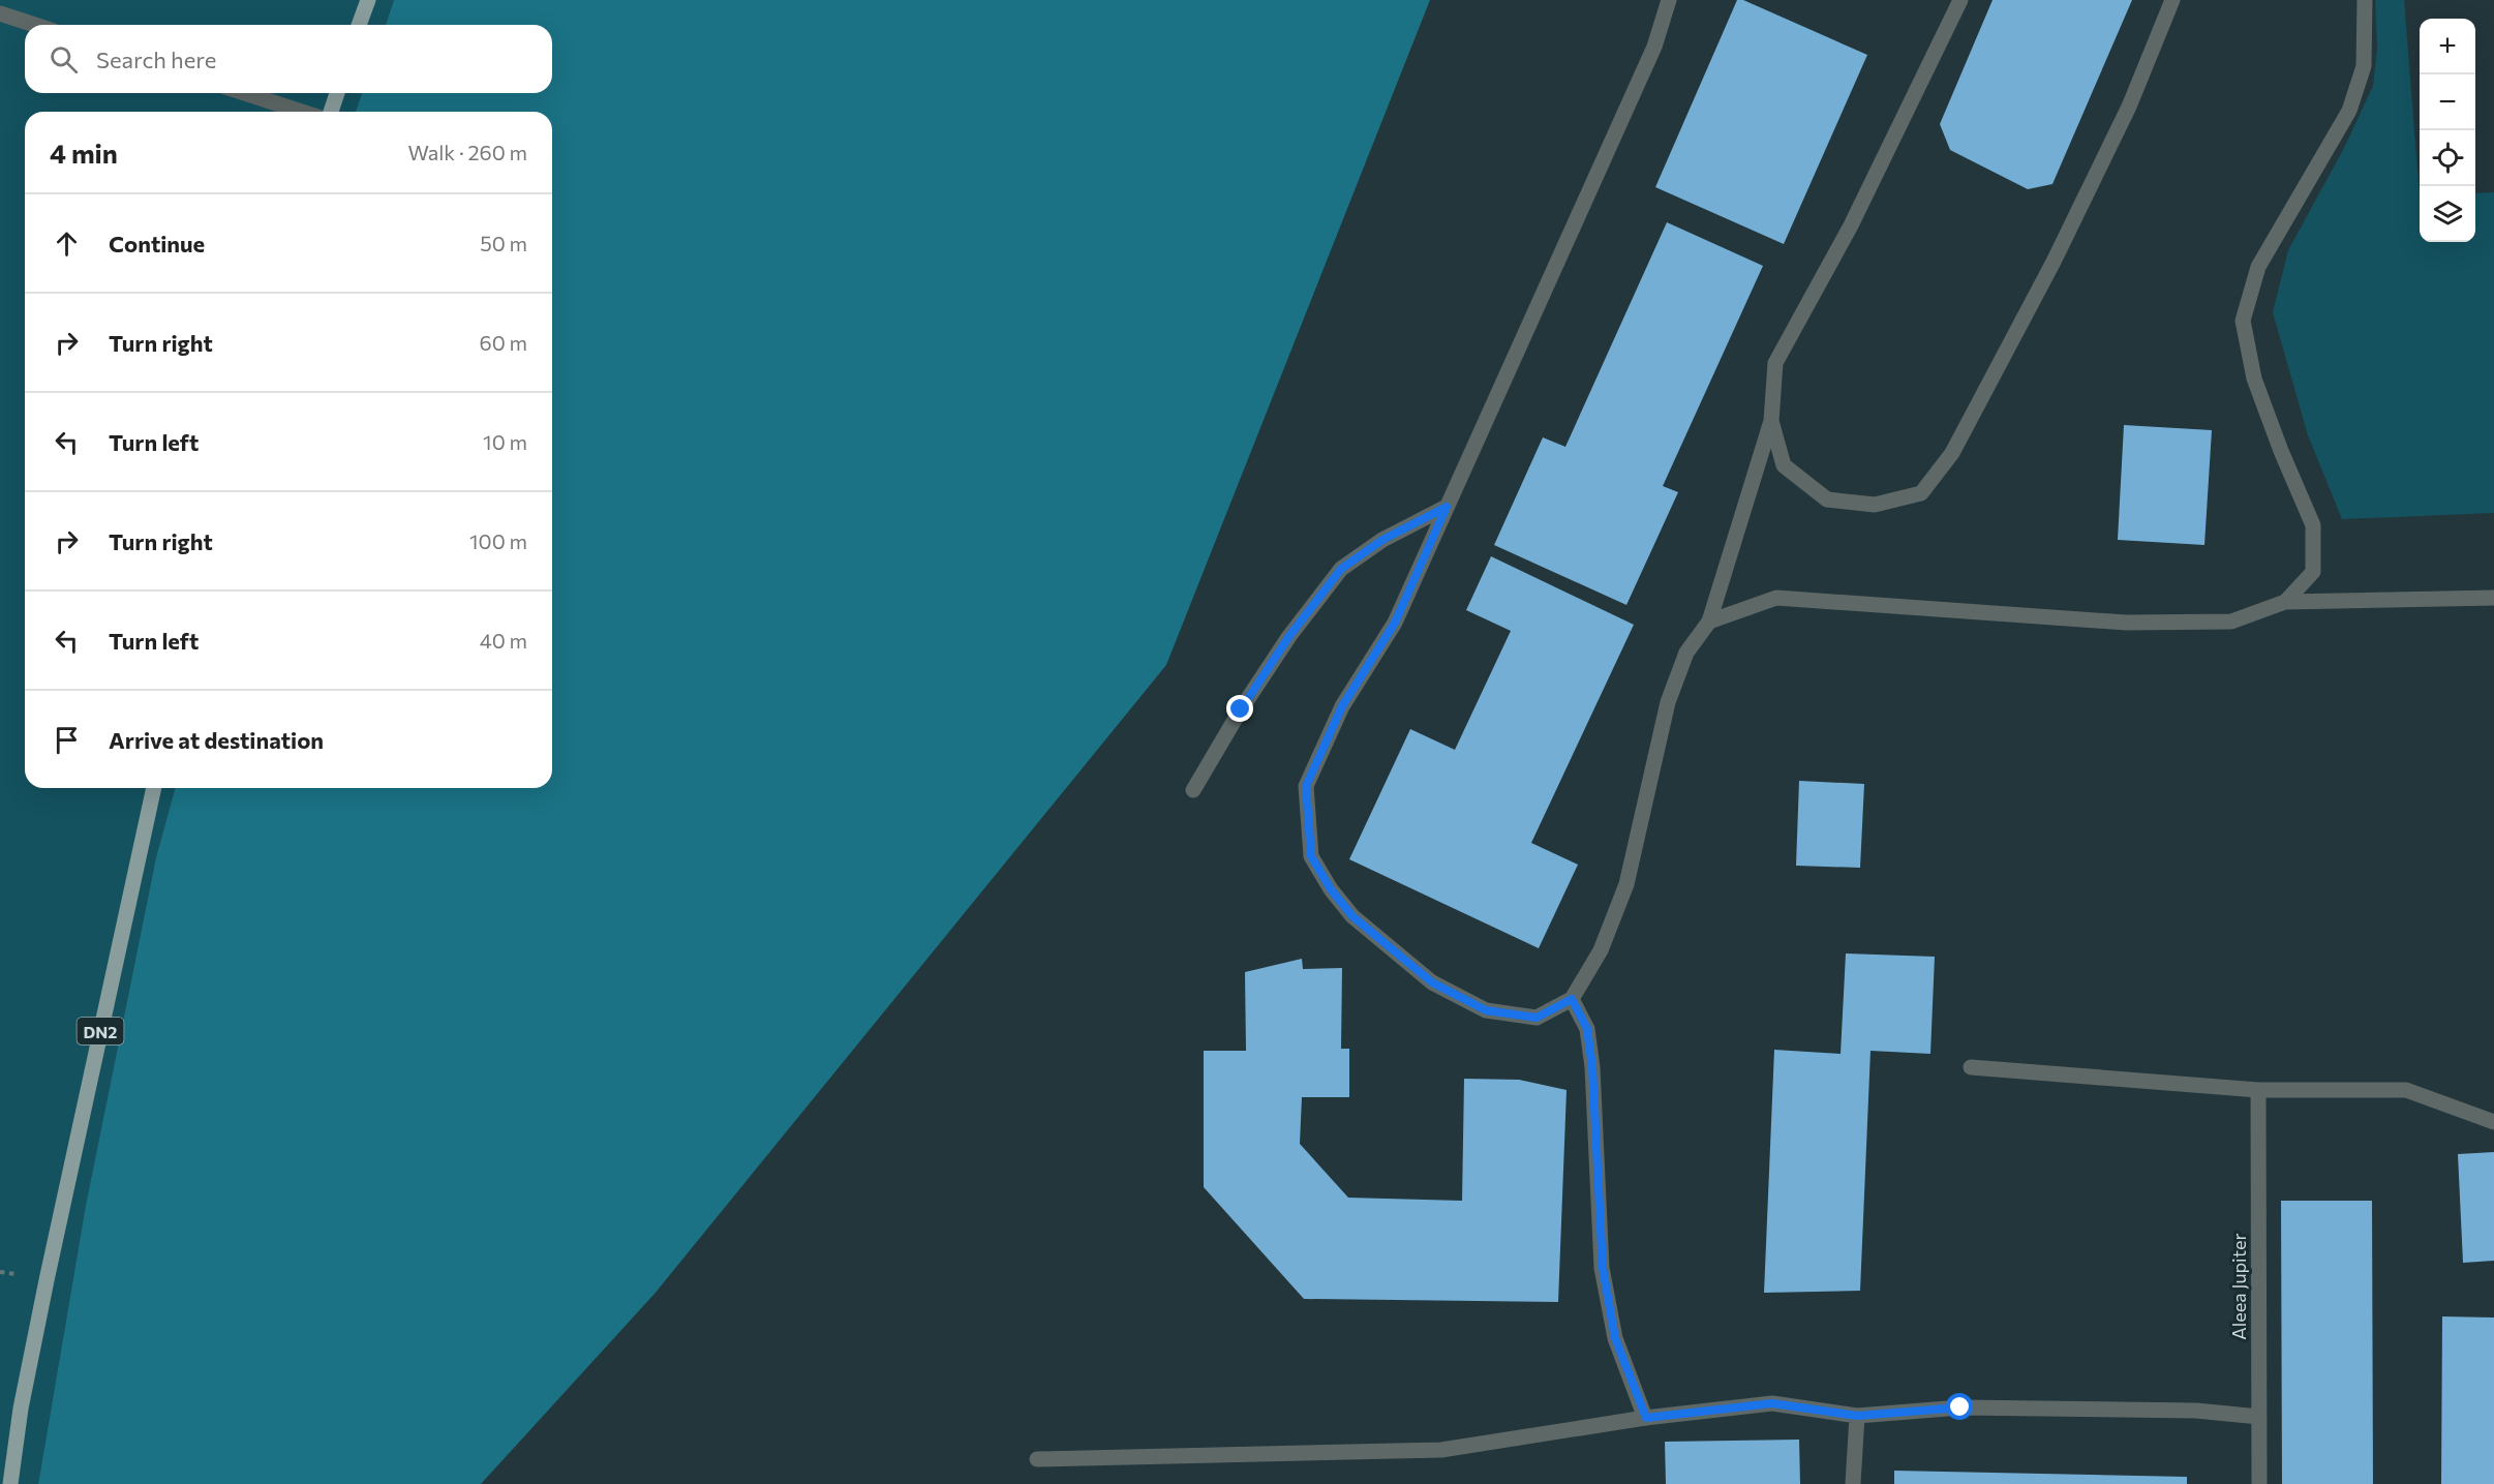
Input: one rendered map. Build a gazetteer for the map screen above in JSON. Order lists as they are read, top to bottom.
{
  "streets": {
    "main road": ["DN2"],
    "street": ["Aleea Jupiter"]
  },
  "page": {
    "map_buttons": ["+", "−"],
    "search": "Search here",
    "heading": ["4 min", "Walk · 260 m"],
    "list": [
      ["Continue", "50 m"],
      ["Turn right", "60 m"],
      ["Turn left", "10 m"],
      ["Turn right", "100 m"],
      ["Turn left", "40 m"],
      "Arrive at destination"
    ]
  }
}
